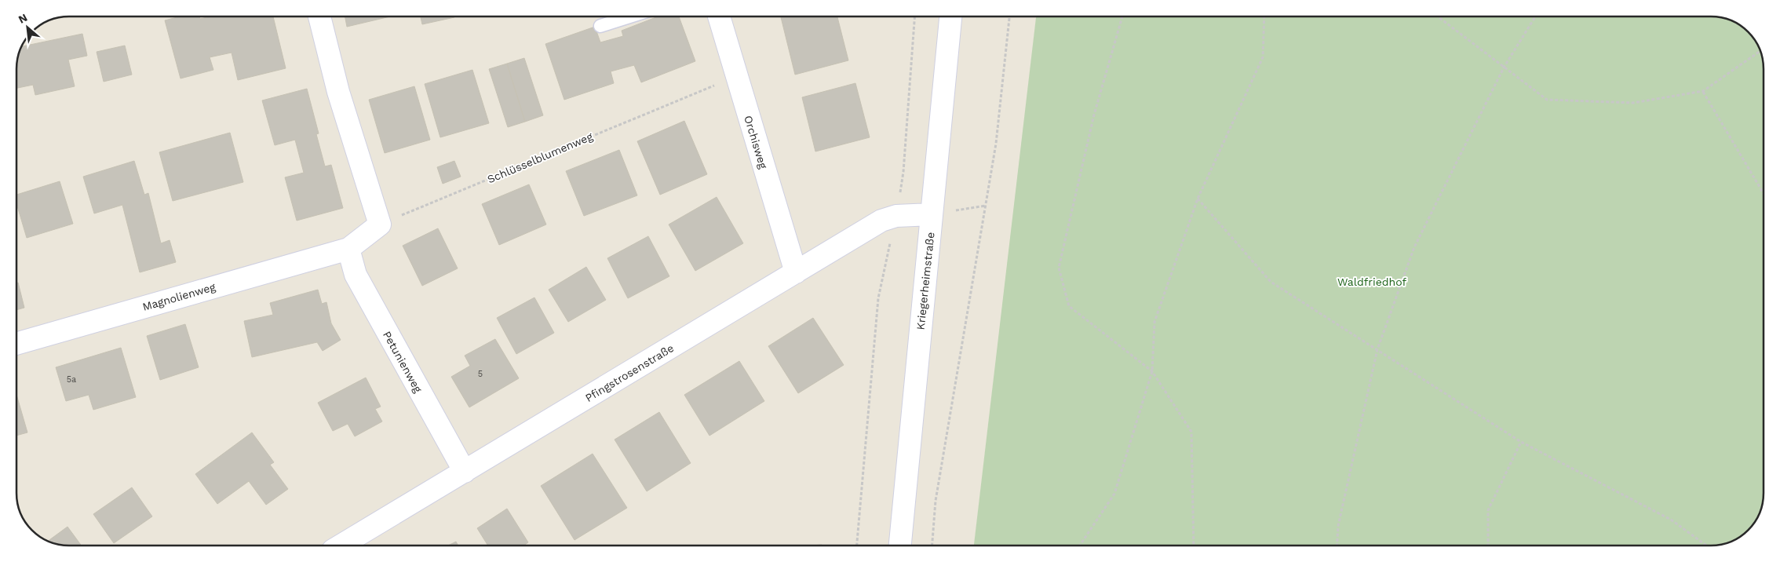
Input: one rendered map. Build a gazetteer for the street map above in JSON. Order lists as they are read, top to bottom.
{
  "streets": {
    "street": [
      "Orchisweg",
      "Kriegerheimstraße",
      "Magnolienweg",
      "Petunienweg",
      "Pfingstrosenstraße"
    ],
    "path": ["Schlüsselblumenweg"]
  },
  "crossings": [
    ["Orchisweg", "Schlüsselblumenweg"],
    ["Orchisweg", "Pfingstrosenstraße"],
    ["Kriegerheimstraße", "Pfingstrosenstraße"],
    ["Magnolienweg", "Petunienweg"],
    ["Petunienweg", "Pfingstrosenstraße"]
  ],
  "parks": ["Waldfriedhof"],
  "house_numbers": ["5", "5a"],
  "north": "top left"
}
